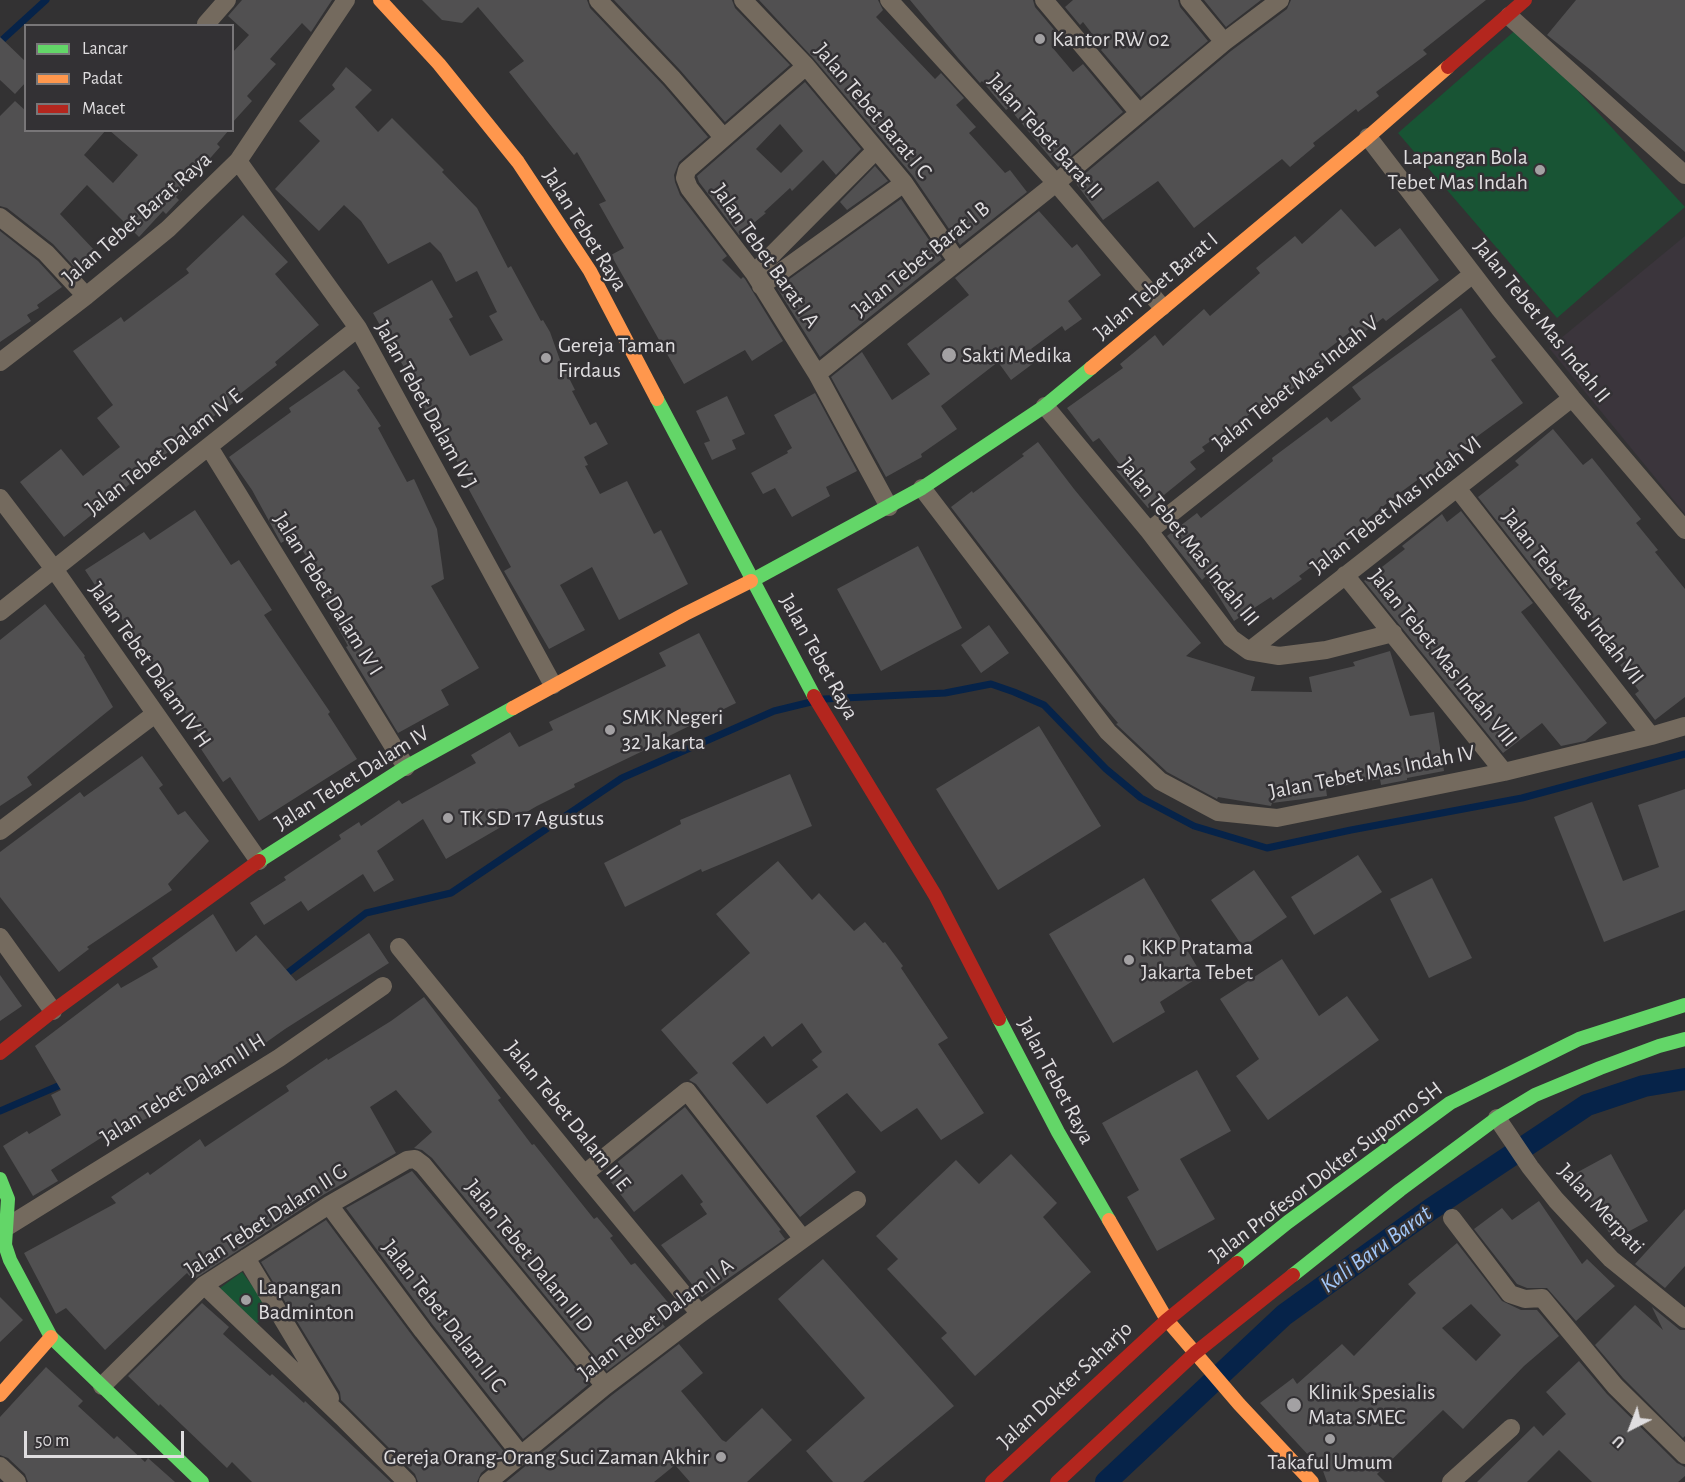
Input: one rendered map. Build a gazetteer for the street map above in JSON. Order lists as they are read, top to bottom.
{
  "streets": {
    "main road": [
      "Jalan Tebet Raya",
      "Jalan Tebet Barat I",
      "Jalan Tebet Dalam IV",
      "Jalan Profesor Dokter Supomo SH",
      "Jalan Dokter Saharjo"
    ],
    "street": [
      "Jalan Tebet Barat I C",
      "Jalan Tebet Barat II",
      "Jalan Tebet Barat Raya",
      "Jalan Tebet Barat I A",
      "Jalan Tebet Barat I B",
      "Jalan Tebet Mas Indah II",
      "Jalan Tebet Mas Indah V",
      "Jalan Tebet Dalam IV J",
      "Jalan Tebet Dalam IV E",
      "Jalan Tebet Mas Indah VI",
      "Jalan Tebet Mas Indah III",
      "Jalan Tebet Dalam IV I",
      "Jalan Tebet Mas Indah VII",
      "Jalan Tebet Mas Indah VIII",
      "Jalan Tebet Dalam IV H",
      "Jalan Tebet Mas Indah IV",
      "Jalan Tebet Dalam II H",
      "Jalan Tebet Dalam II E",
      "Jalan Merpati",
      "Jalan Tebet Dalam II G",
      "Jalan Tebet Dalam II D",
      "Jalan Tebet Dalam II C",
      "Jalan Tebet Dalam II A"
    ]
  },
  "crossings": [
    ["Jalan Tebet Barat I C", "Jalan Tebet Barat I A"],
    ["Jalan Tebet Barat I C", "Jalan Tebet Barat I B"],
    ["Jalan Tebet Barat II", "Jalan Tebet Barat I B"],
    ["Jalan Tebet Barat II", "Jalan Tebet Barat I"],
    ["Jalan Tebet Barat Raya", "Jalan Tebet Dalam IV J"],
    ["Jalan Tebet Raya", "Jalan Tebet Barat I"],
    ["Jalan Tebet Raya", "Jalan Tebet Dalam IV"],
    ["Jalan Tebet Raya", "Jalan Profesor Dokter Supomo SH"],
    ["Jalan Tebet Raya", "Jalan Dokter Saharjo"],
    ["Jalan Tebet Barat I A", "Jalan Tebet Barat I B"],
    ["Jalan Tebet Barat I A", "Jalan Tebet Barat I"],
    ["Jalan Tebet Barat I", "Jalan Tebet Mas Indah II"],
    ["Jalan Tebet Barat I", "Jalan Tebet Mas Indah III"],
    ["Jalan Tebet Barat I", "Jalan Tebet Mas Indah IV"],
    ["Jalan Tebet Barat I", "Jalan Tebet Dalam IV"],
    ["Jalan Tebet Mas Indah II", "Jalan Tebet Mas Indah V"],
    ["Jalan Tebet Mas Indah II", "Jalan Tebet Mas Indah VI"],
    ["Jalan Tebet Mas Indah V", "Jalan Tebet Mas Indah III"],
    ["Jalan Tebet Dalam IV J", "Jalan Tebet Dalam IV E"],
    ["Jalan Tebet Dalam IV J", "Jalan Tebet Dalam IV"],
    ["Jalan Tebet Dalam IV E", "Jalan Tebet Dalam IV I"],
    ["Jalan Tebet Dalam IV E", "Jalan Tebet Dalam IV H"],
    ["Jalan Tebet Mas Indah VI", "Jalan Tebet Mas Indah III"],
    ["Jalan Tebet Mas Indah VI", "Jalan Tebet Mas Indah VII"],
    ["Jalan Tebet Mas Indah VI", "Jalan Tebet Mas Indah VIII"],
    ["Jalan Tebet Mas Indah III", "Jalan Tebet Mas Indah VIII"],
    ["Jalan Tebet Dalam IV I", "Jalan Tebet Dalam IV"],
    ["Jalan Tebet Mas Indah VII", "Jalan Tebet Mas Indah IV"],
    ["Jalan Tebet Mas Indah VIII", "Jalan Tebet Mas Indah IV"],
    ["Jalan Tebet Dalam IV H", "Jalan Tebet Dalam IV"],
    ["Jalan Tebet Dalam II E", "Jalan Tebet Dalam II A"],
    ["Jalan Profesor Dokter Supomo SH", "Jalan Dokter Saharjo"],
    ["Jalan Tebet Dalam II G", "Jalan Tebet Dalam II D"],
    ["Jalan Tebet Dalam II G", "Jalan Tebet Dalam II C"],
    ["Jalan Tebet Dalam II D", "Jalan Tebet Dalam II A"],
    ["Jalan Tebet Dalam II C", "Jalan Tebet Dalam II A"]
  ],
  "water": ["Kali Baru Barat"],
  "places": [
    "Kantor RW 02",
    "Lapangan Bola Tebet Mas Indah",
    "Sakti Medika",
    "Gereja Taman Firdaus",
    "SMK Negeri 32 Jakarta",
    "TK SD 17 Agustus",
    "KKP Pratama Jakarta Tebet",
    "Lapangan Badminton",
    "Klinik Spesialis Mata SMEC",
    "Takaful Umum",
    "Gereja Orang-Orang Suci Zaman Akhir"
  ],
  "legend": ["Lancar", "Padat", "Macet"],
  "scale_bar": "50 m",
  "north": "bottom left"
}
